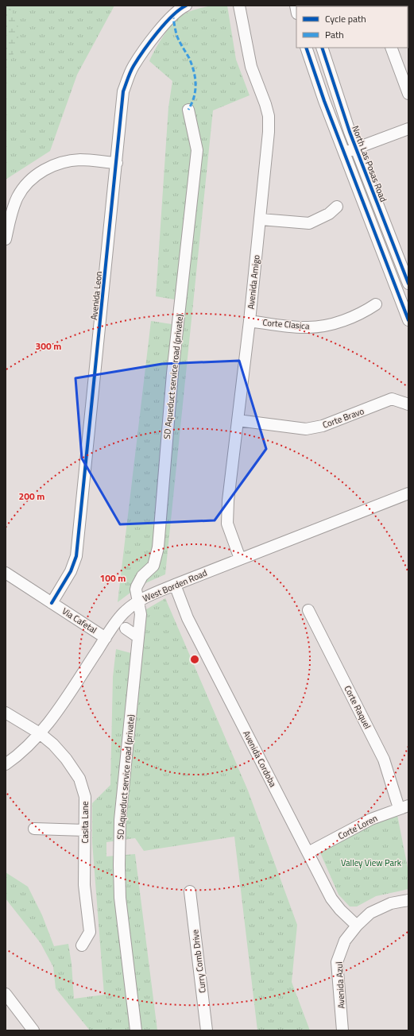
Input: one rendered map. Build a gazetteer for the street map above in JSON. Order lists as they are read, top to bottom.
{
  "streets": {
    "street": [
      "North Las Posas Road",
      "Avenida Amigo",
      "Avenida Leon",
      "Corte Clasica",
      "SD Aqueduct service road (private)",
      "Corte Bravo",
      "West Borden Road",
      "Via Cafetal",
      "Corte Raquel",
      "Avenida Cordoba",
      "Casita Lane",
      "Corte Loren",
      "Curry Comb Drive",
      "Avenida Azul"
    ]
  },
  "crossings": [
    ["Avenida Amigo", "Corte Clasica"],
    ["Avenida Amigo", "Corte Bravo"],
    ["Avenida Amigo", "West Borden Road"],
    ["Avenida Leon", "Via Cafetal"],
    ["SD Aqueduct service road (private)", "West Borden Road"],
    ["West Borden Road", "Via Cafetal"],
    ["West Borden Road", "Avenida Cordoba"],
    ["West Borden Road", "Casita Lane"],
    ["Corte Raquel", "Corte Loren"],
    ["Avenida Cordoba", "Corte Loren"],
    ["Avenida Cordoba", "Avenida Azul"]
  ],
  "parks": ["Valley View Park"],
  "legend": ["Cycle path", "Path"],
  "rings": ["300 m", "200 m", "100 m"]
}
